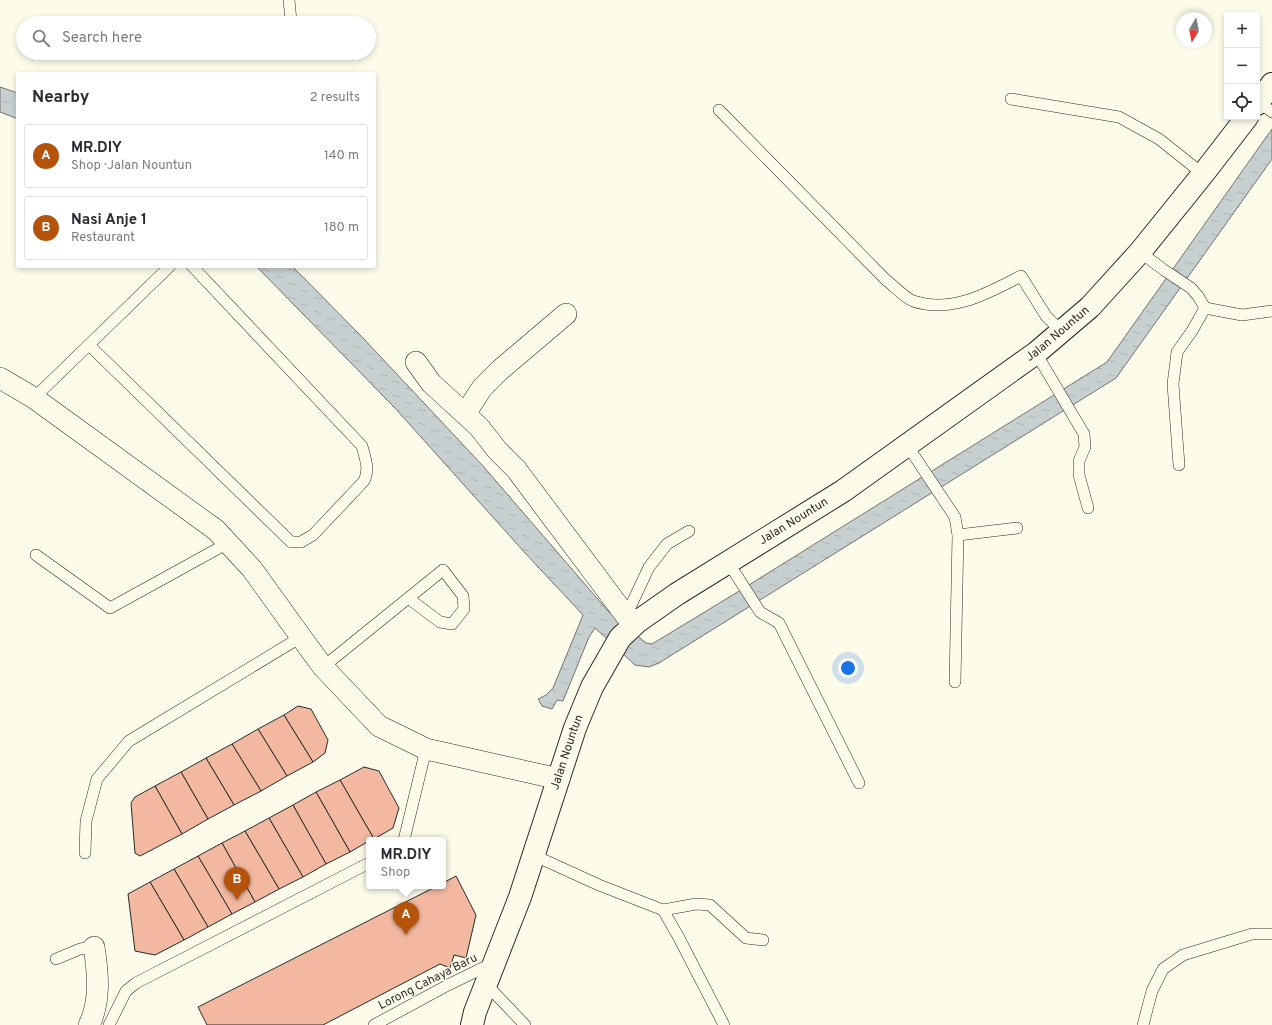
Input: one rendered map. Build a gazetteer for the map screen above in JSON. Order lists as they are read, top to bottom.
{
  "streets": {
    "street": ["Jalan Nountun"],
    "lane": ["Lorong Cahaya Baru"]
  },
  "crossings": [
    ["Jalan Nountun", "Lorong Cahaya Baru"]
  ],
  "north": "bottom",
  "page": {
    "map_buttons": ["+", "−"],
    "search": "Search here",
    "heading": ["Nearby", "2 results"],
    "list": [
      {
        "mark": "A",
        "name": "MR.DIY",
        "note": "Shop · Jalan Nountun",
        "value": "140 m"
      },
      {
        "mark": "B",
        "name": "Nasi Anje 1",
        "note": "Restaurant",
        "value": "180 m"
      }
    ],
    "popup": ["MR.DIY", "Shop"],
    "pins": ["B", "A"]
  }
}
